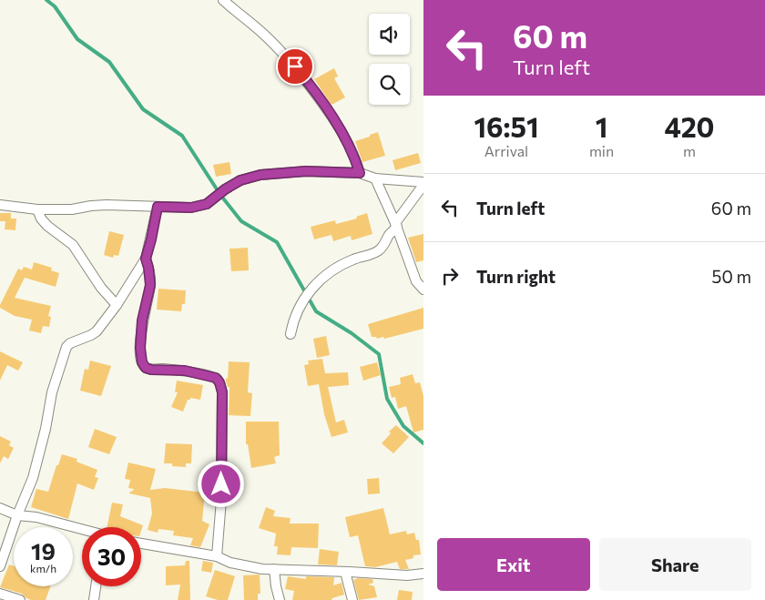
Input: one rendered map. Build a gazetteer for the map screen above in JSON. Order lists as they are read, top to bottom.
{
  "page": {
    "turn": ["60 m", "Turn left"],
    "eta": [
      "16:51",
      "Arrival",
      "1",
      "min",
      "420",
      "m"
    ],
    "list": [
      {
        "name": "Turn left",
        "value": "60 m"
      },
      {
        "name": "Turn right",
        "value": "50 m"
      }
    ],
    "speed": "19 km/h",
    "limit": "30",
    "buttons": ["Exit", "Share"]
  }
}
